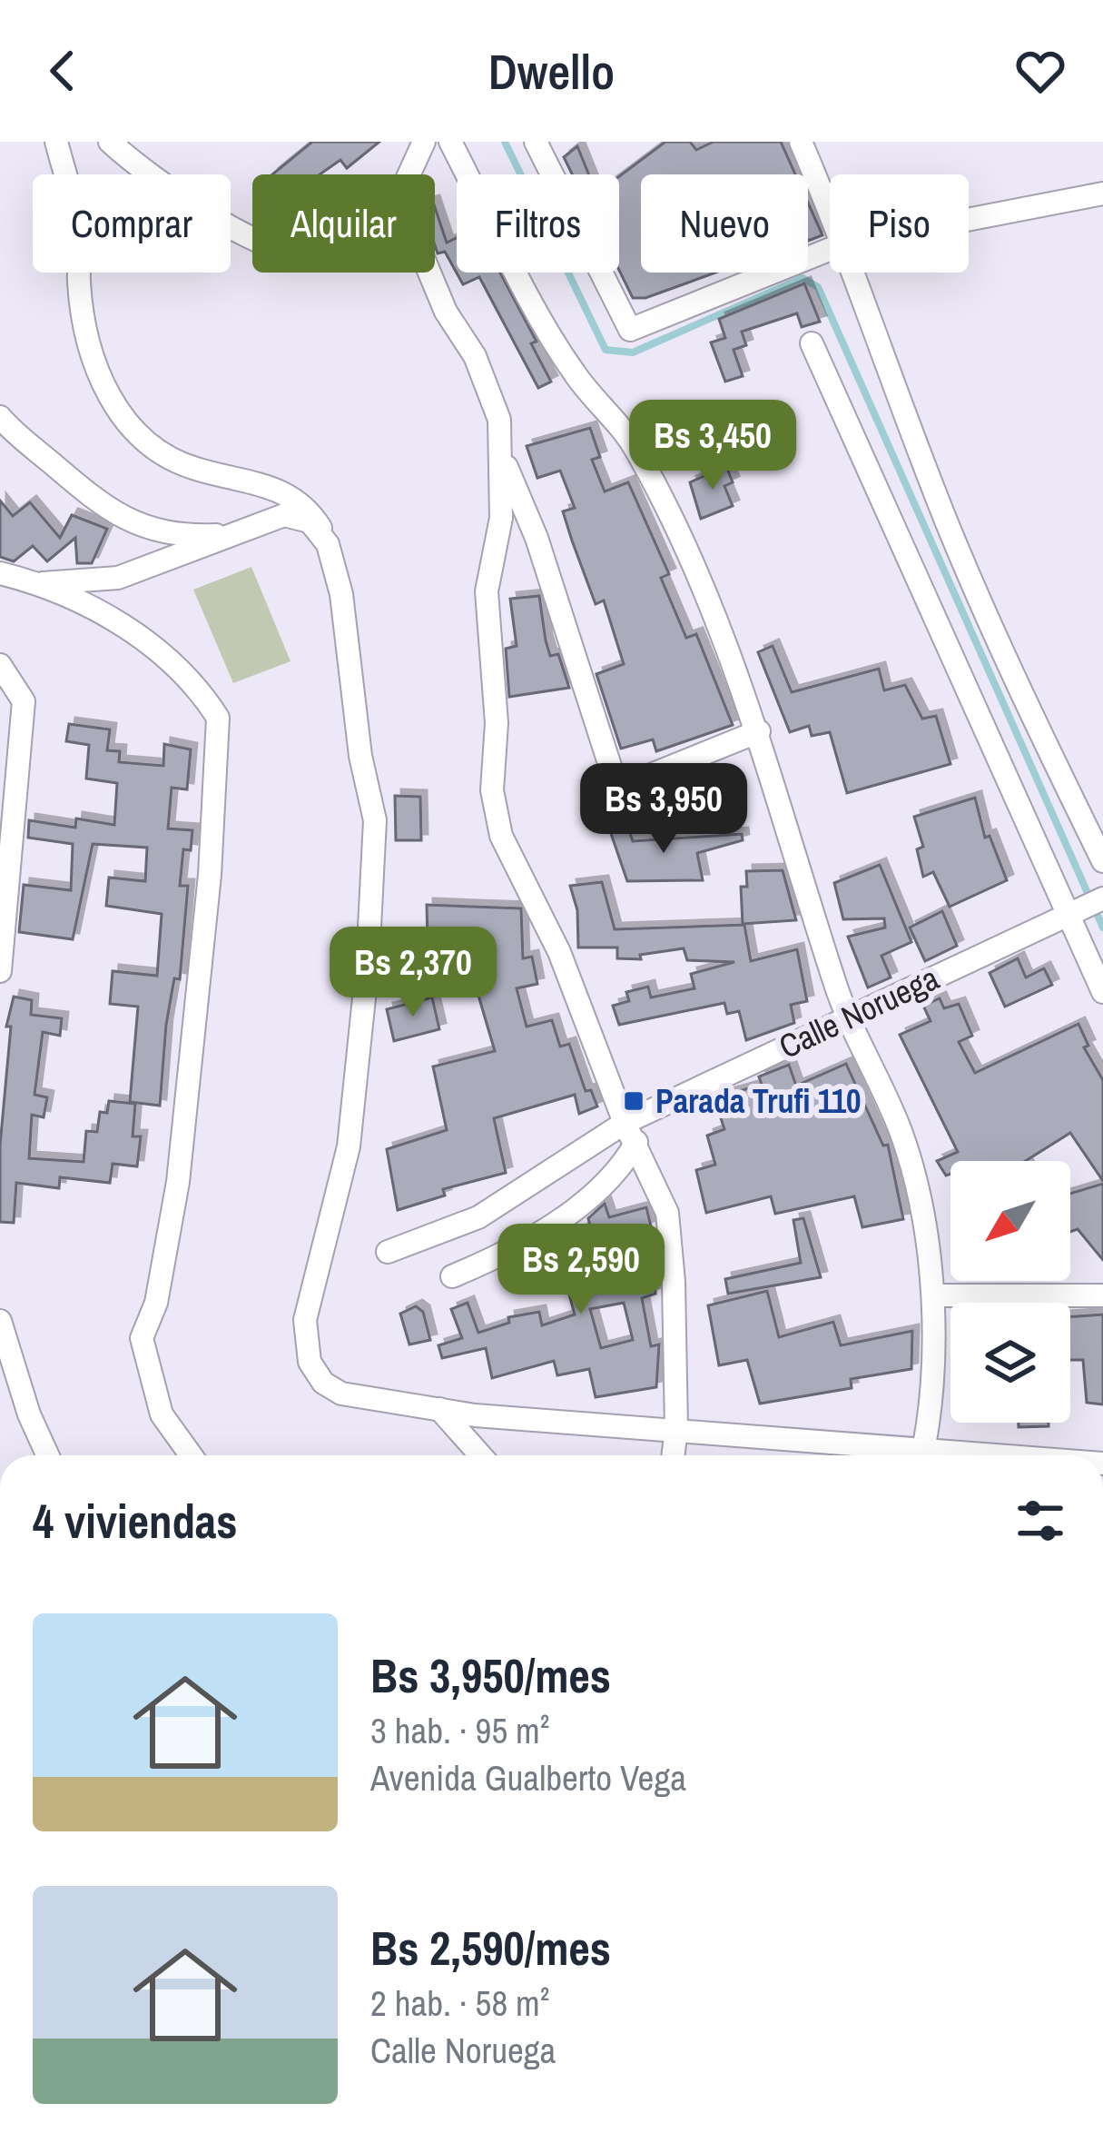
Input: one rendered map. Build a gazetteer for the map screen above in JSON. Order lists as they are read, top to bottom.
{
  "streets": {
    "street": ["Calle Noruega"]
  },
  "places": {
    "transit": ["Parada Trufi 110"]
  },
  "north": "bottom left",
  "page": {
    "header": "Dwello",
    "chip": [
      "Comprar",
      "Alquilar",
      "Filtros",
      "Nuevo",
      "Piso"
    ],
    "price": [
      "Bs 3,450",
      "Bs 3,950",
      "Bs 2,370",
      "Bs 2,590"
    ],
    "heading": "4 viviendas",
    "list": [
      {
        "name": "Bs 3,950/mes",
        "note": "3 hab. · 95 m² · Avenida Gualberto Vega"
      },
      {
        "name": "Bs 2,590/mes",
        "note": "2 hab. · 58 m² · Calle Noruega"
      }
    ]
  }
}
